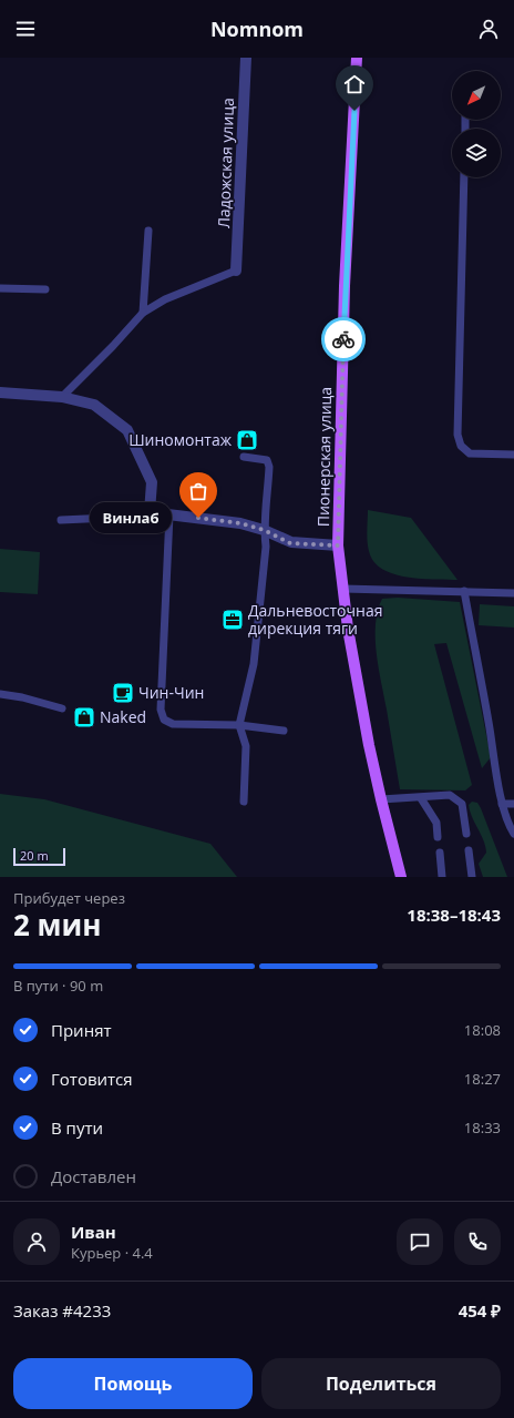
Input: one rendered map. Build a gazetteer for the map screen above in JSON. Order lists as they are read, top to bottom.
{
  "streets": {
    "main road": ["Пионерская улица"],
    "street": ["Ладожская улица"]
  },
  "places": {
    "shop": ["Шиномонтаж", "Naked"],
    "other": ["Винлаб"],
    "office": ["Дальневосточная дирекция тяги"],
    "cafe": ["Чин-Чин"]
  },
  "scale_bar": "20 m",
  "north": "bottom left",
  "page": {
    "header": "Nomnom",
    "bubble": "Винлаб",
    "scale": "20 m",
    "heading": ["2 мин", "Прибудет через", "18:38–18:43"],
    "panel": [
      "Иван",
      "Курьер · 4.4",
      "Заказ #4233",
      "454 ₽"
    ],
    "bar": "В пути · 90 m",
    "list": [
      ["Принят", "18:08"],
      ["Готовится", "18:27"],
      ["В пути", "18:33"],
      "Доставлен"
    ],
    "buttons": ["Помощь", "Поделиться"]
  }
}
